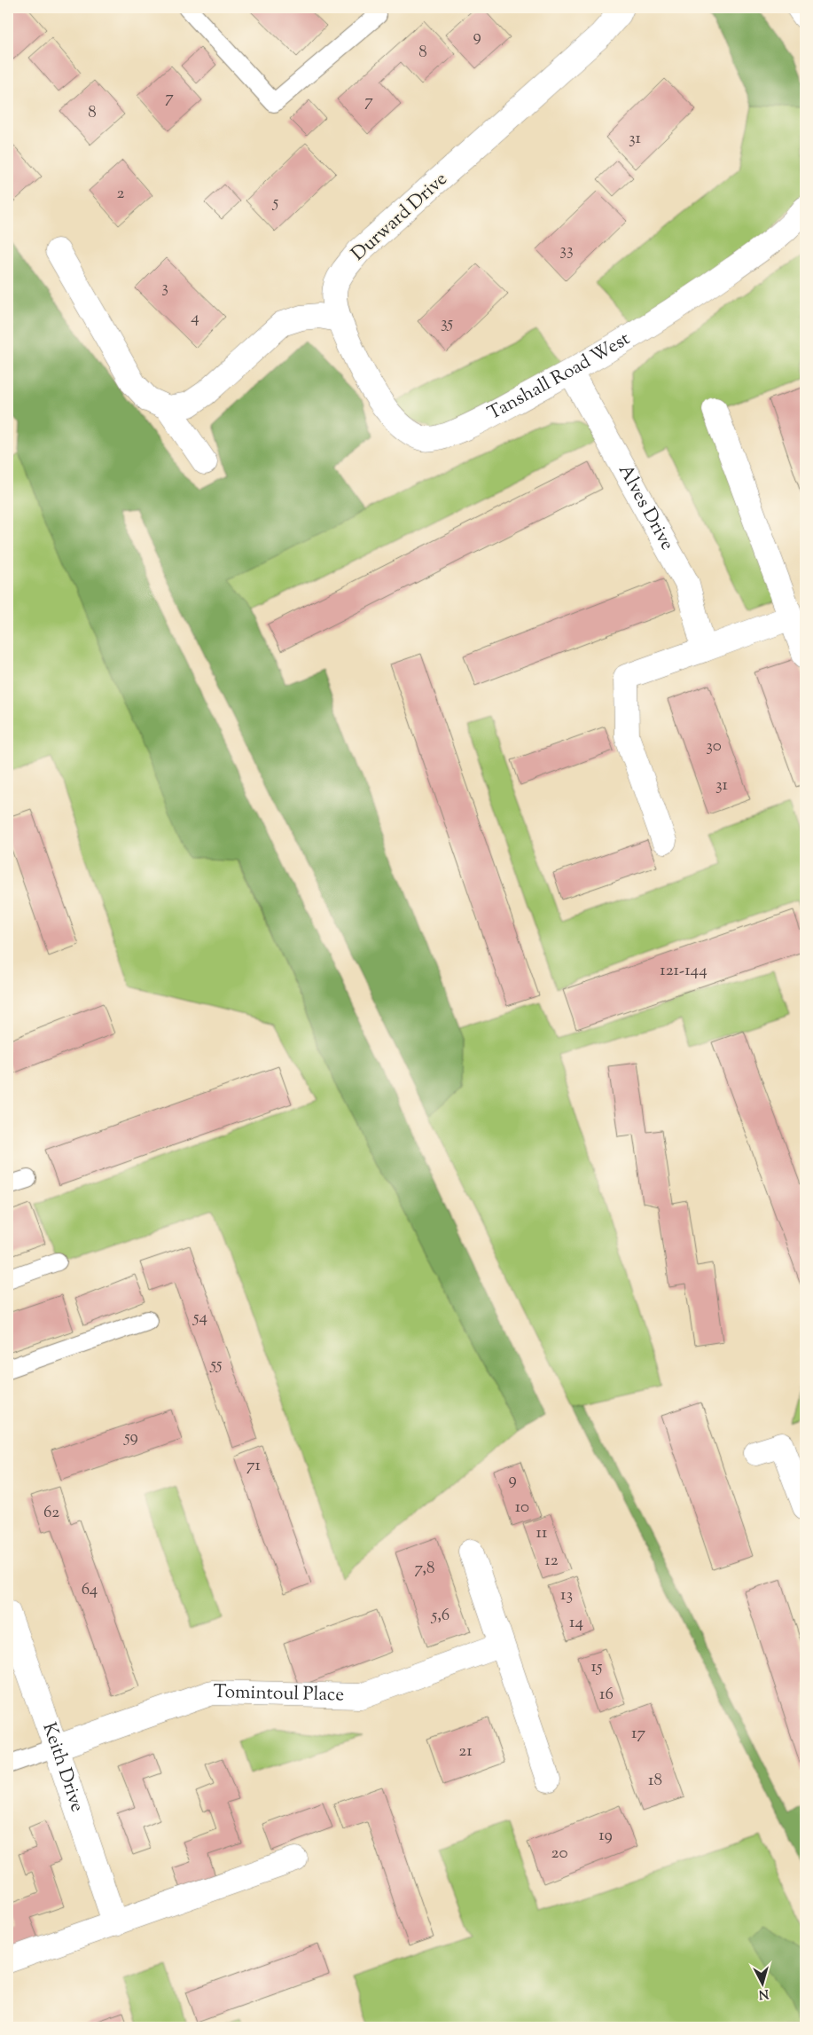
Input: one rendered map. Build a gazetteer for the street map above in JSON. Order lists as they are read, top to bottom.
{
  "streets": {
    "street": [
      "Durward Drive",
      "Tanshall Road West",
      "Alves Drive",
      "Tomintoul Place",
      "Keith Drive"
    ]
  },
  "crossings": [
    ["Durward Drive", "Tanshall Road West"],
    ["Tanshall Road West", "Alves Drive"],
    ["Tomintoul Place", "Keith Drive"]
  ],
  "house_numbers": [
    "9",
    "8",
    "7",
    "7",
    "8",
    "31",
    "2",
    "5",
    "33",
    "3",
    "4",
    "35",
    "30",
    "31",
    "121-144",
    "54",
    "55",
    "59",
    "71",
    "9",
    "10",
    "62",
    "11",
    "12",
    "7,8",
    "64",
    "13",
    "5,6",
    "14",
    "15",
    "16",
    "17",
    "21",
    "18",
    "19",
    "20"
  ],
  "north": "bottom"
}
